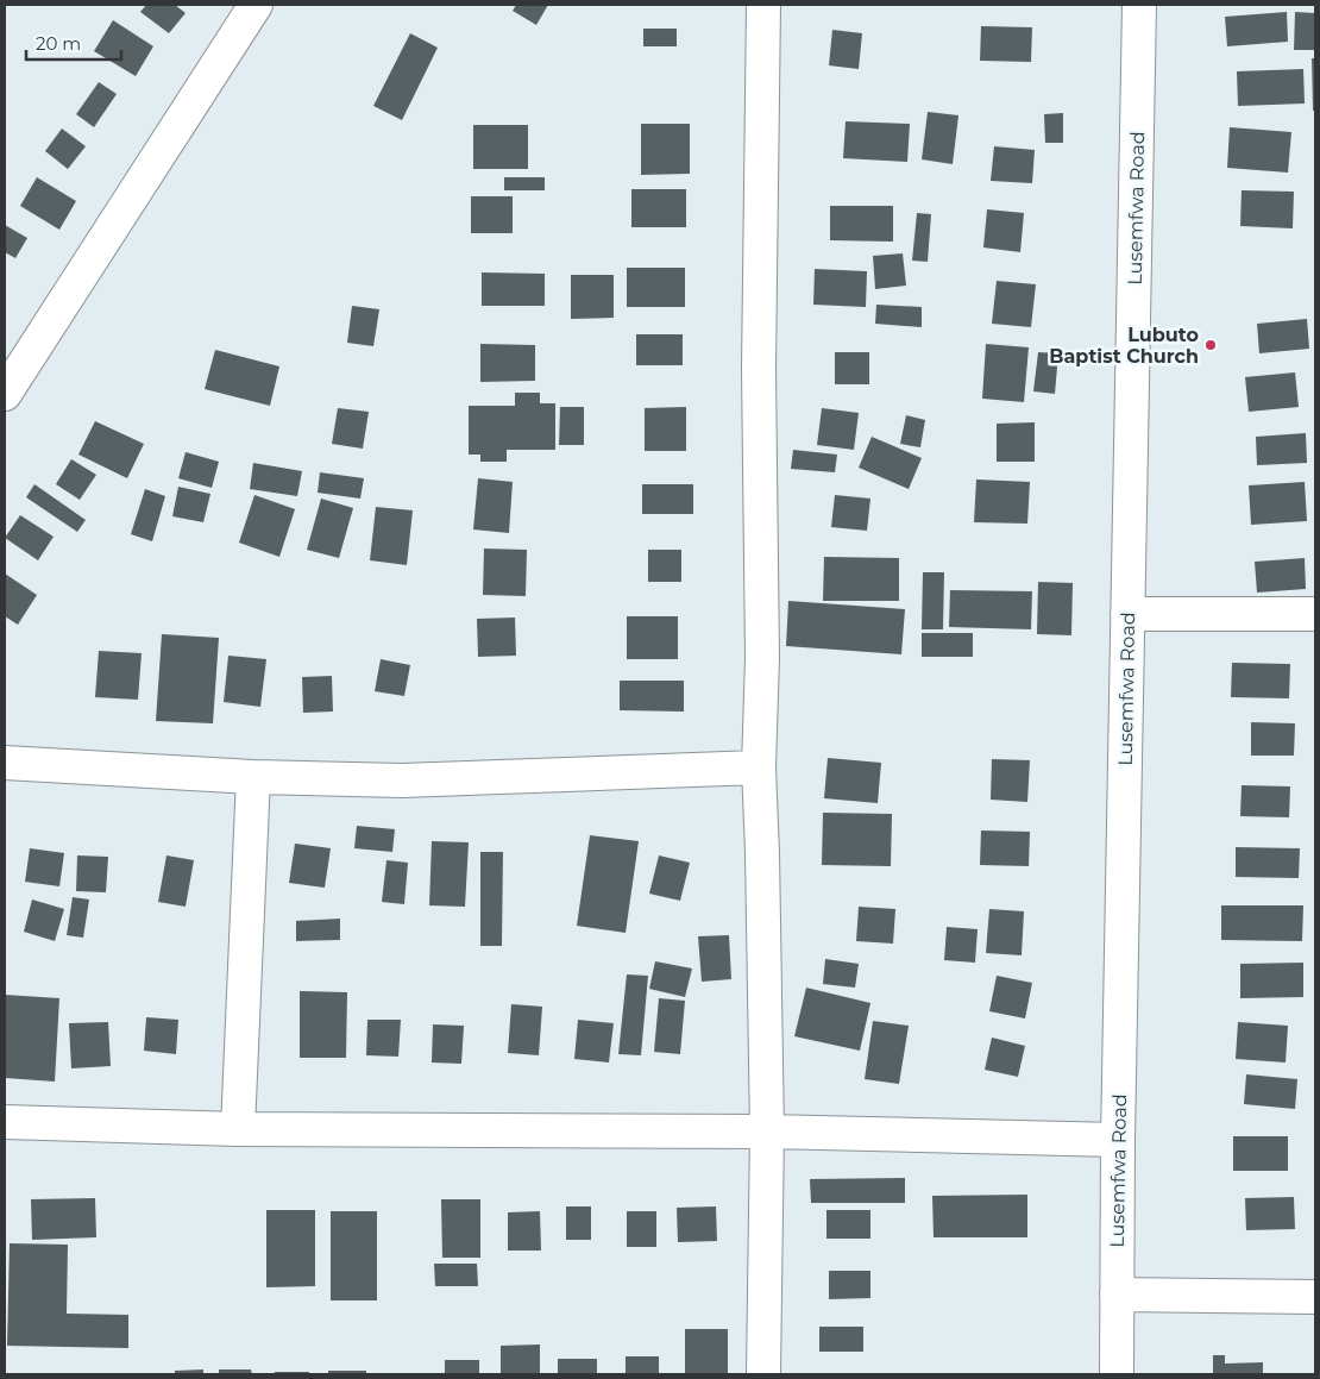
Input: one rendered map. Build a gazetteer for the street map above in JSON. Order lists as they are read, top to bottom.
{
  "streets": {
    "street": ["Lusemfwa Road"]
  },
  "places": ["Lubuto Baptist Church"],
  "scale_bar": "20 m"
}
